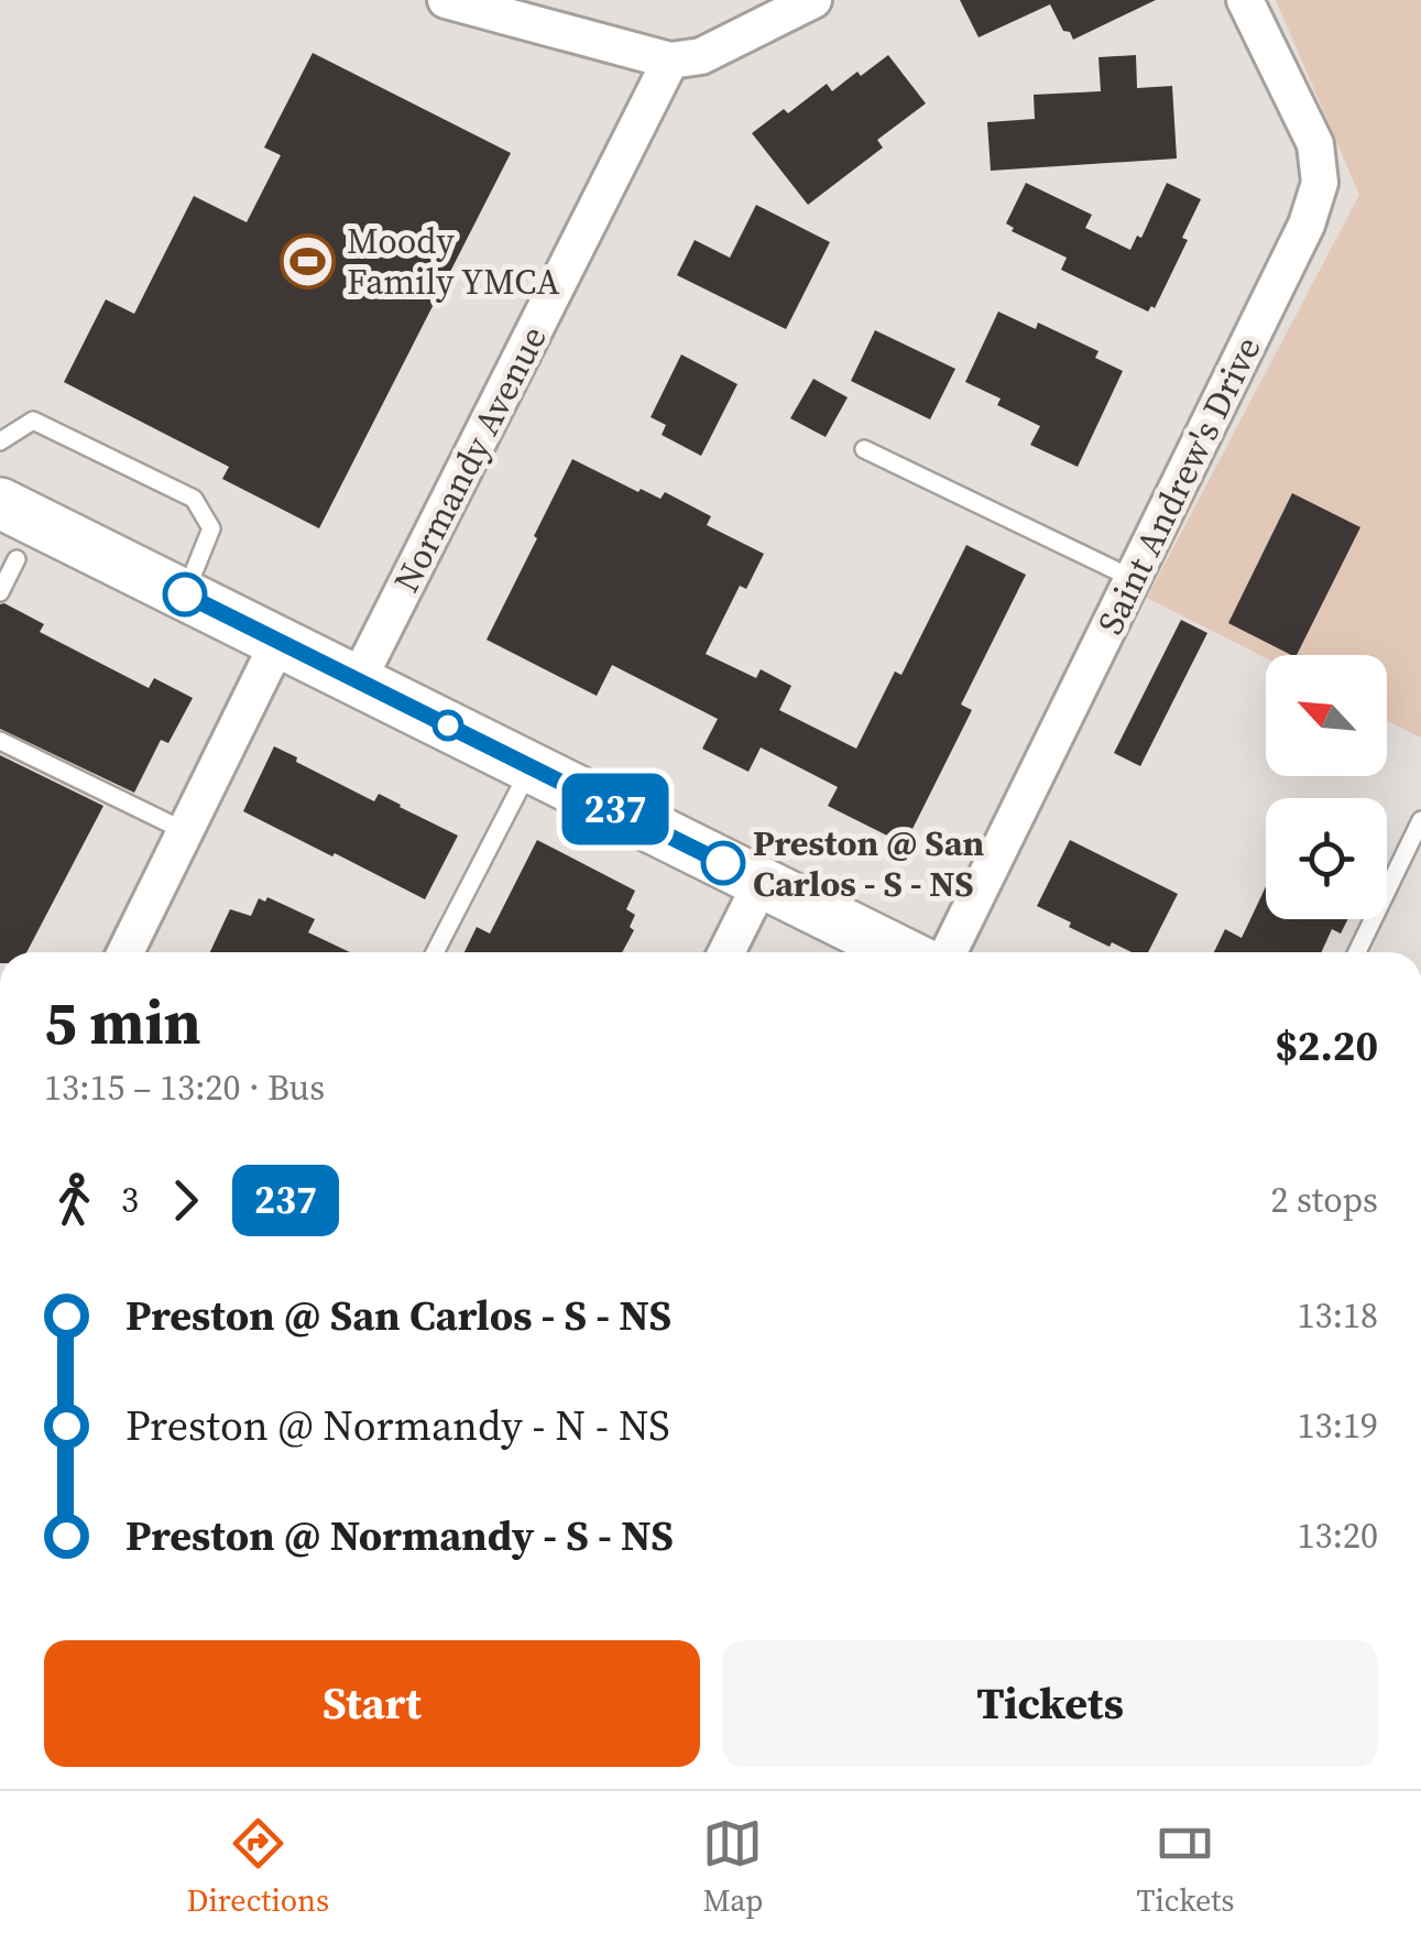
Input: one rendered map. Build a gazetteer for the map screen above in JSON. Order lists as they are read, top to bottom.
{
  "streets": {
    "street": ["Normandy Avenue", "Saint Andrew's Drive"]
  },
  "places": {
    "sports": ["Moody Family YMCA"],
    "other": ["Preston @ San Carlos - S - NS"]
  },
  "lines": ["bus line 237"],
  "north": "top left",
  "page": {
    "on_map": "237",
    "heading": ["5 min", "13:15 – 13:20 · Bus", "$2.20"],
    "legs": ["3", "237", "2 stops"],
    "list": [
      {
        "name": "Preston @ San Carlos - S - NS",
        "value": "13:18"
      },
      {
        "name": "Preston @ Normandy - N - NS",
        "value": "13:19"
      },
      {
        "name": "Preston @ Normandy - S - NS",
        "value": "13:20"
      }
    ],
    "buttons": ["Start", "Tickets"],
    "tabs": ["Directions", "Map", "Tickets"]
  }
}
